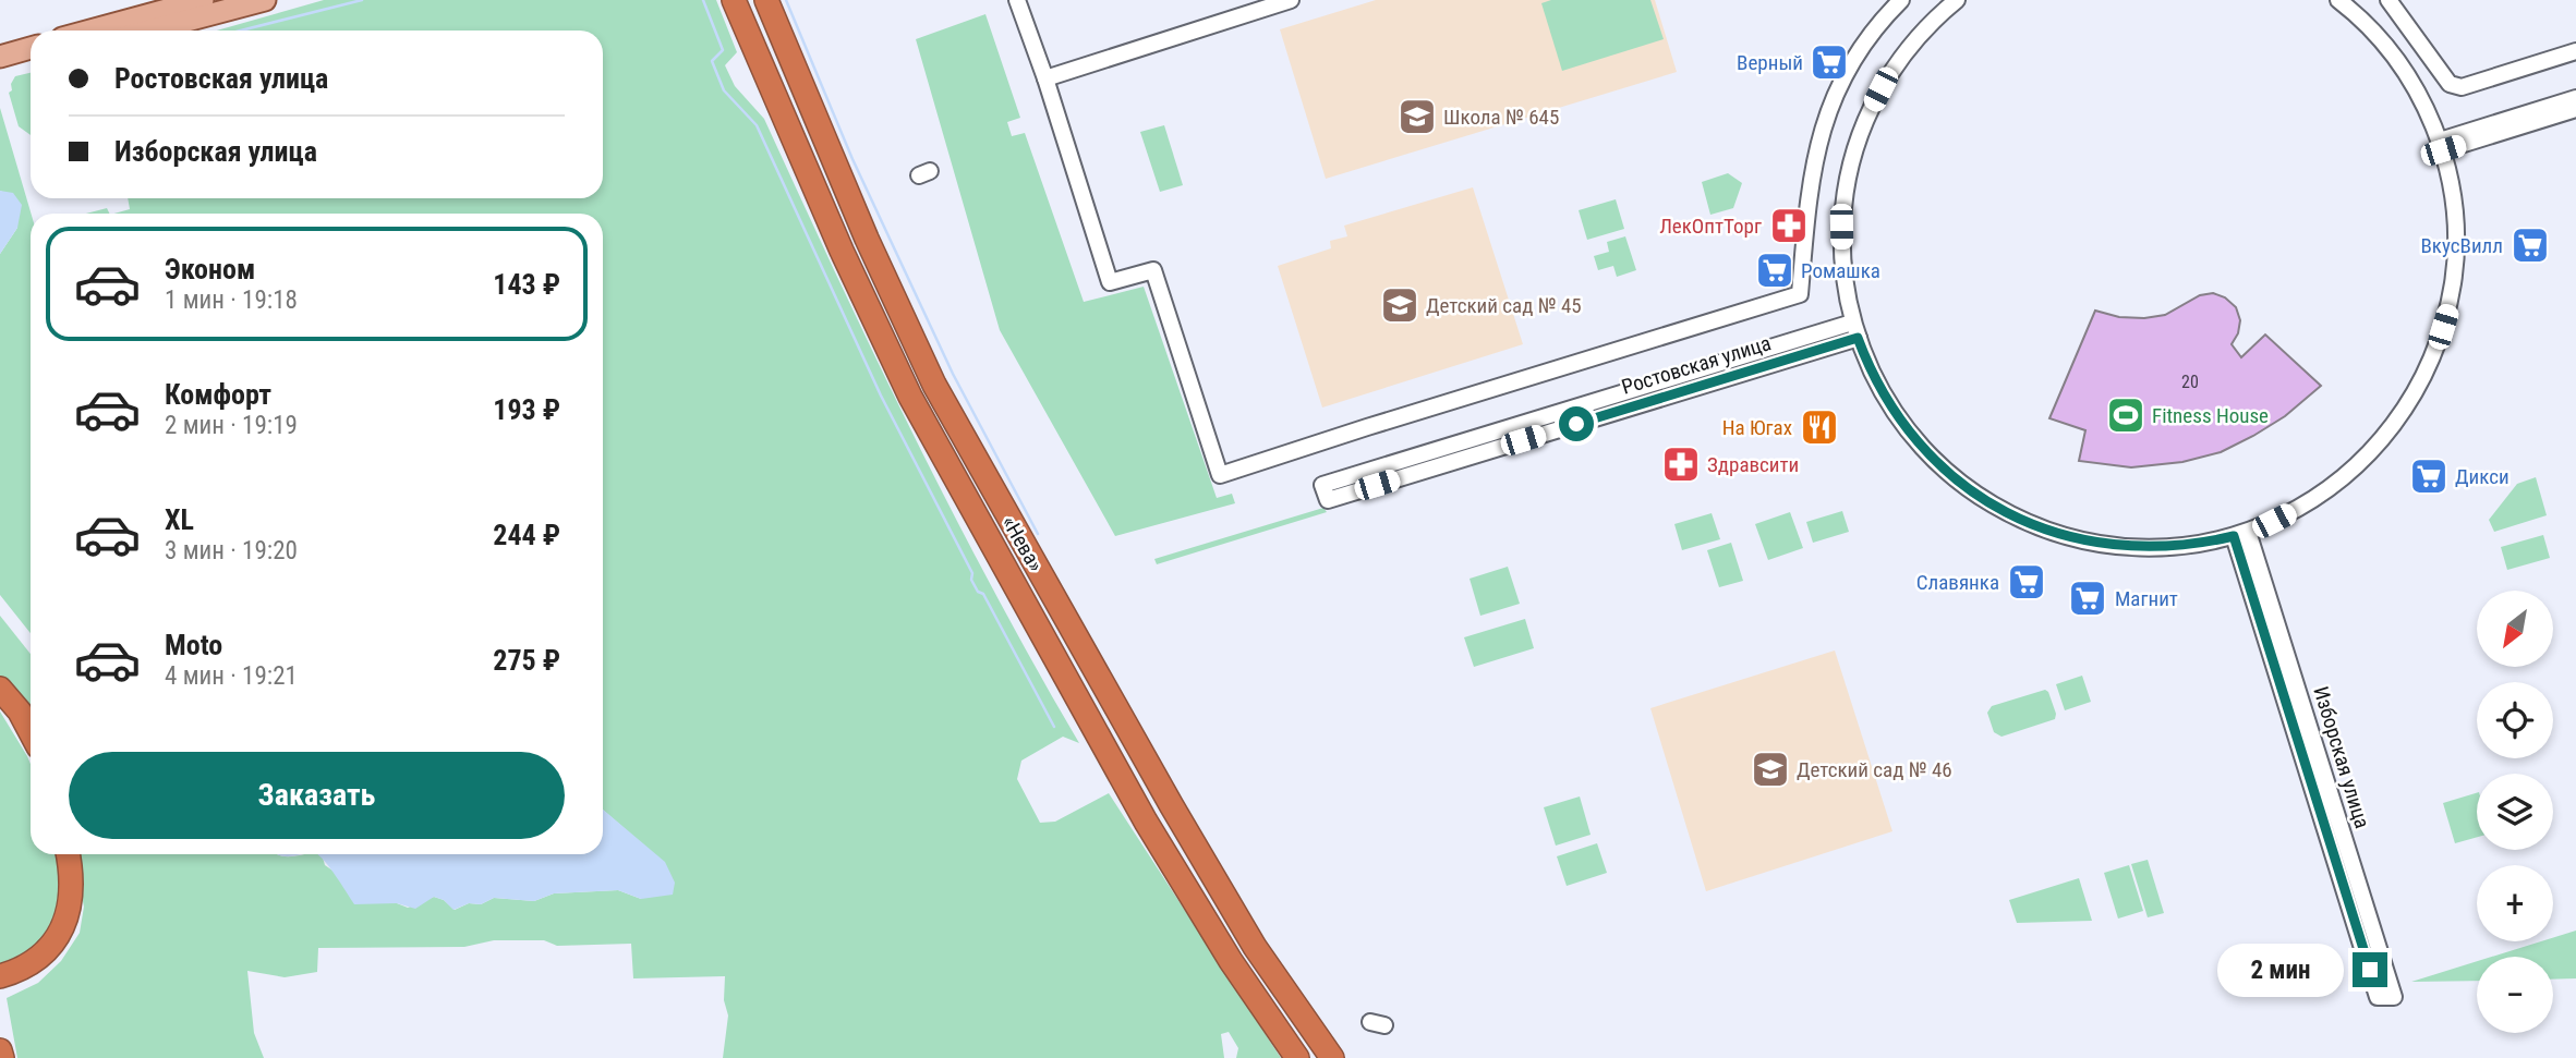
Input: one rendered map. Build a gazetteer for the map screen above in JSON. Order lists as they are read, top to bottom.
{
  "streets": {
    "highway": ["«Нева»"],
    "street": ["Ростовская улица", "Изборская улица"]
  },
  "places": {
    "supermarket": [
      "Верный",
      "ВкусВилл",
      "Ромашка",
      "Дикси",
      "Славянка",
      "Магнит"
    ],
    "school or university": ["Школа № 645", "Детский сад № 45", "Детский сад № 46"],
    "pharmacy": ["ЛекОптТорг", "Здравсити"],
    "sports": ["Fitness House"],
    "restaurant": ["На Югах"]
  },
  "house_numbers": ["20"],
  "north": "bottom left",
  "page": {
    "banner": ["Ростовская улица", "Изборская улица"],
    "list": [
      {
        "name": "Эконом",
        "note": "1 мин · 19:18",
        "value": "143 ₽"
      },
      {
        "name": "Комфорт",
        "note": "2 мин · 19:19",
        "value": "193 ₽"
      },
      {
        "name": "XL",
        "note": "3 мин · 19:20",
        "value": "244 ₽"
      },
      {
        "name": "Moto",
        "note": "4 мин · 19:21",
        "value": "275 ₽"
      }
    ],
    "map_buttons": ["+", "−"],
    "buttons": "Заказать",
    "bubble": "2 мин"
  }
}
